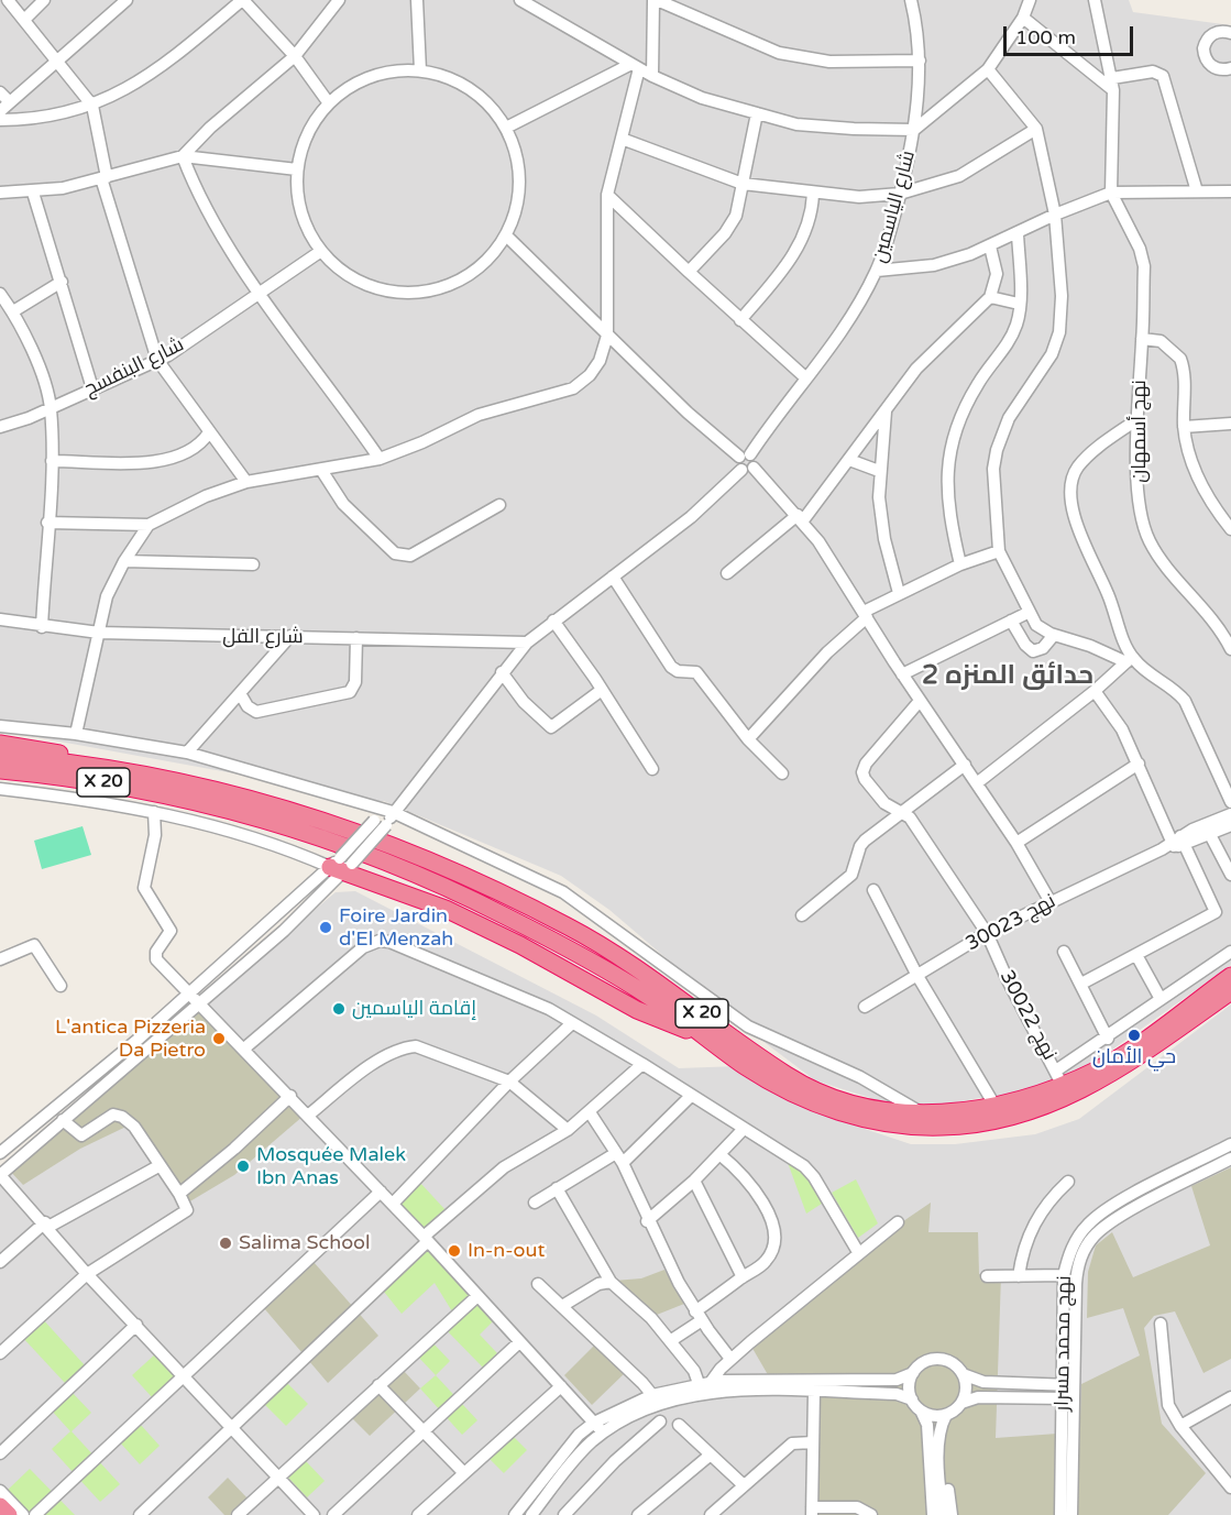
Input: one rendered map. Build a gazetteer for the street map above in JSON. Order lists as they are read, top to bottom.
{
  "streets": {
    "highway": ["X 20"],
    "street": [
      "شارع الياسمين",
      "شارع البنفسج",
      "نهج أسمهان",
      "شارع الفل",
      "نهج 30023",
      "نهج 30022",
      "نهج محمد مسرار"
    ]
  },
  "crossings": [
    ["شارع الياسمين", "شارع الفل"],
    ["X 20", "نهج 30022"],
    ["نهج 30023", "نهج 30022"]
  ],
  "districts": ["حدائق المنزه 2"],
  "places": [
    "Foire Jardin d'El Menzah",
    "إقامة الياسمين",
    "حي الأمان",
    "L'antica Pizzeria Da Pietro",
    "Mosquée Malek Ibn Anas",
    "Salima School",
    "In-n-out"
  ],
  "scale_bar": "100 m"
}
